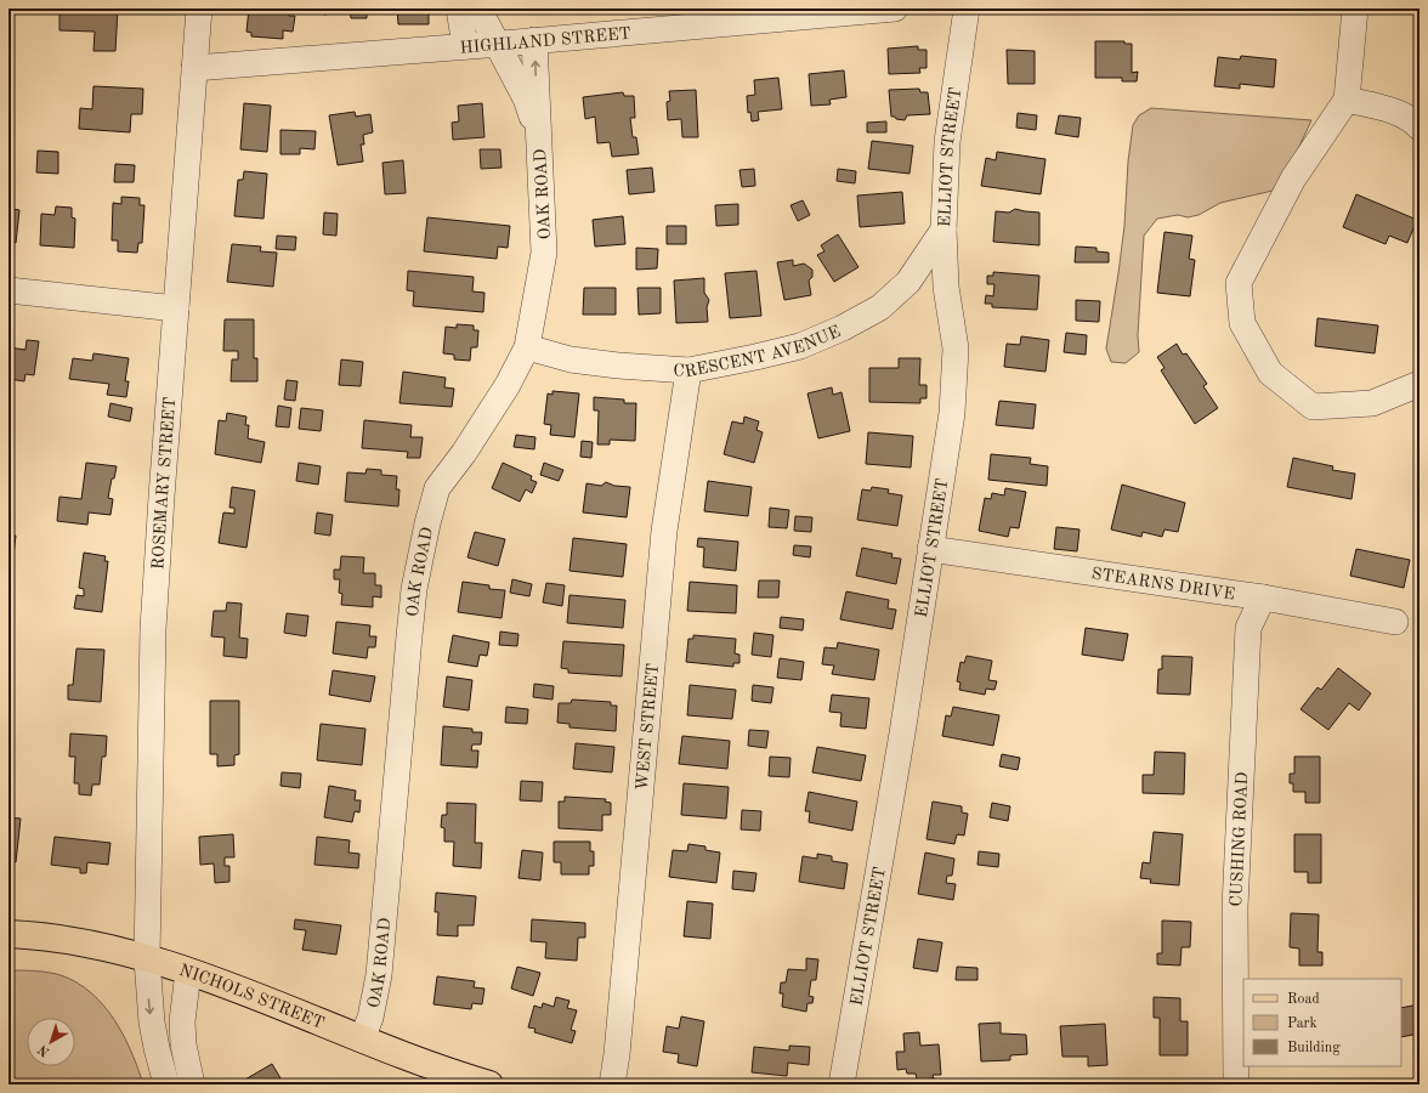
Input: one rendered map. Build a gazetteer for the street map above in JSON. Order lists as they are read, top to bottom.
{
  "streets": {
    "main road": ["NICHOLS STREET"],
    "street": [
      "HIGHLAND STREET",
      "ELLIOT STREET",
      "OAK ROAD",
      "CRESCENT AVENUE",
      "ROSEMARY STREET",
      "STEARNS DRIVE",
      "WEST STREET",
      "CUSHING ROAD"
    ]
  },
  "crossings": [
    ["HIGHLAND STREET", "OAK ROAD"],
    ["HIGHLAND STREET", "ROSEMARY STREET"],
    ["ELLIOT STREET", "CRESCENT AVENUE"],
    ["ELLIOT STREET", "STEARNS DRIVE"],
    ["OAK ROAD", "CRESCENT AVENUE"],
    ["OAK ROAD", "NICHOLS STREET"],
    ["CRESCENT AVENUE", "WEST STREET"],
    ["ROSEMARY STREET", "NICHOLS STREET"],
    ["STEARNS DRIVE", "CUSHING ROAD"]
  ],
  "legend": ["Road", "Park", "Building"],
  "north": "bottom left"
}
